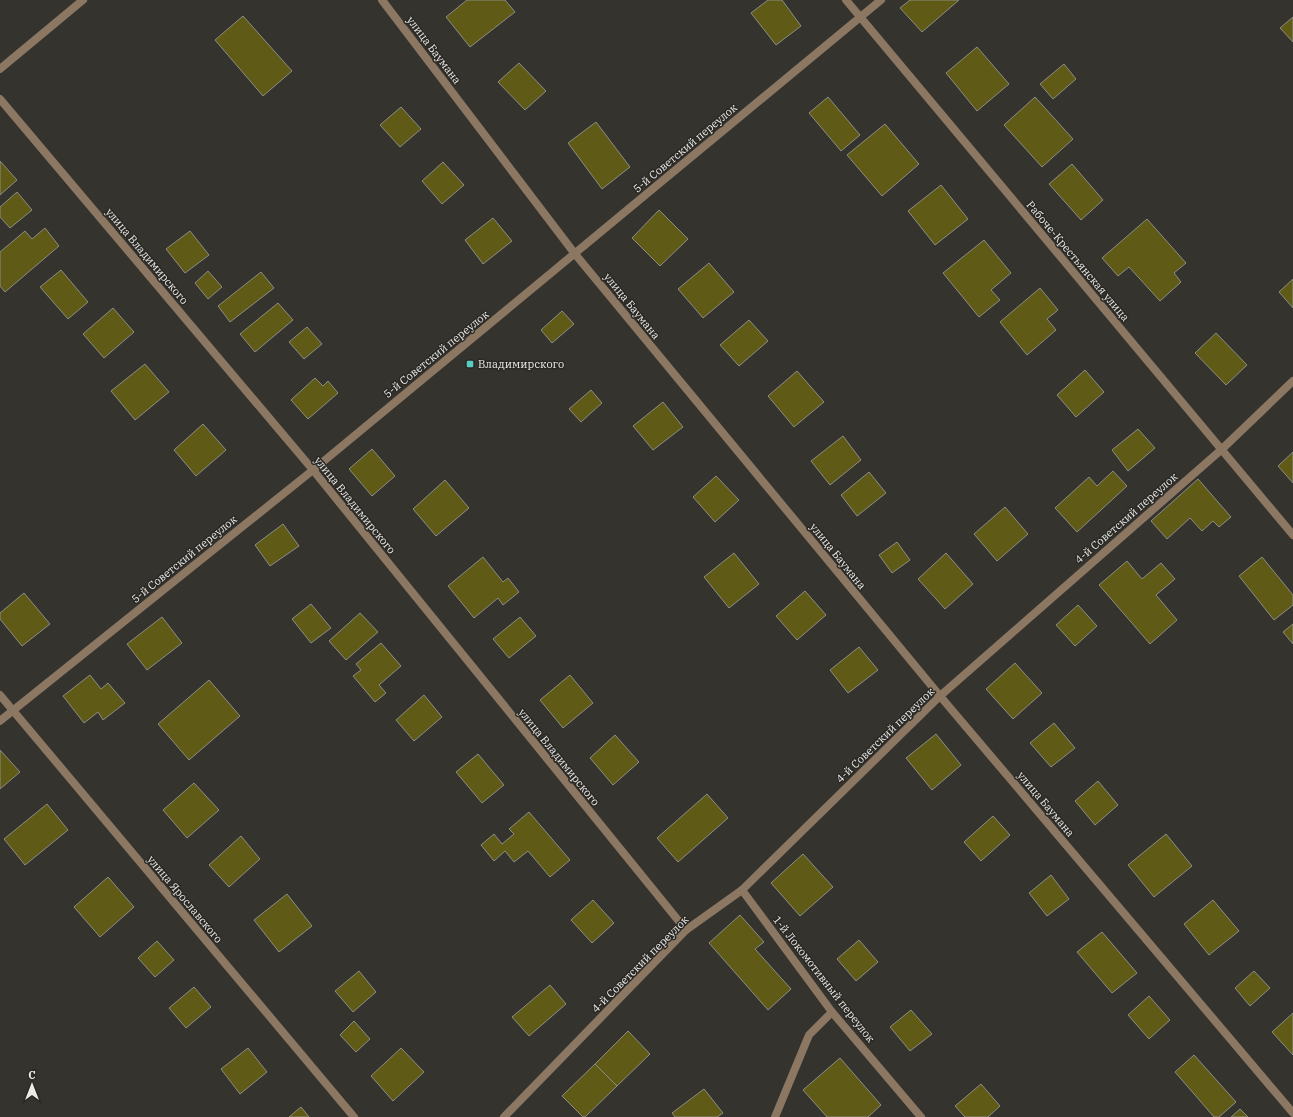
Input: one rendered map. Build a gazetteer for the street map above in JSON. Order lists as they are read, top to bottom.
{
  "streets": {
    "street": [
      "улица Баумана",
      "5-й Советский переулок",
      "улица Владимирского",
      "Рабоче-Крестьянская улица",
      "4-й Советский переулок",
      "улица Ярославского",
      "1-й Локомотивный переулок"
    ]
  },
  "crossings": [
    ["улица Баумана", "5-й Советский переулок"],
    ["улица Баумана", "4-й Советский переулок"],
    ["5-й Советский переулок", "улица Владимирского"],
    ["5-й Советский переулок", "Рабоче-Крестьянская улица"],
    ["5-й Советский переулок", "улица Ярославского"],
    ["улица Владимирского", "4-й Советский переулок"],
    ["Рабоче-Крестьянская улица", "4-й Советский переулок"],
    ["4-й Советский переулок", "1-й Локомотивный переулок"]
  ],
  "places": {
    "transit": ["Владимирского"]
  },
  "north": "top"
}
